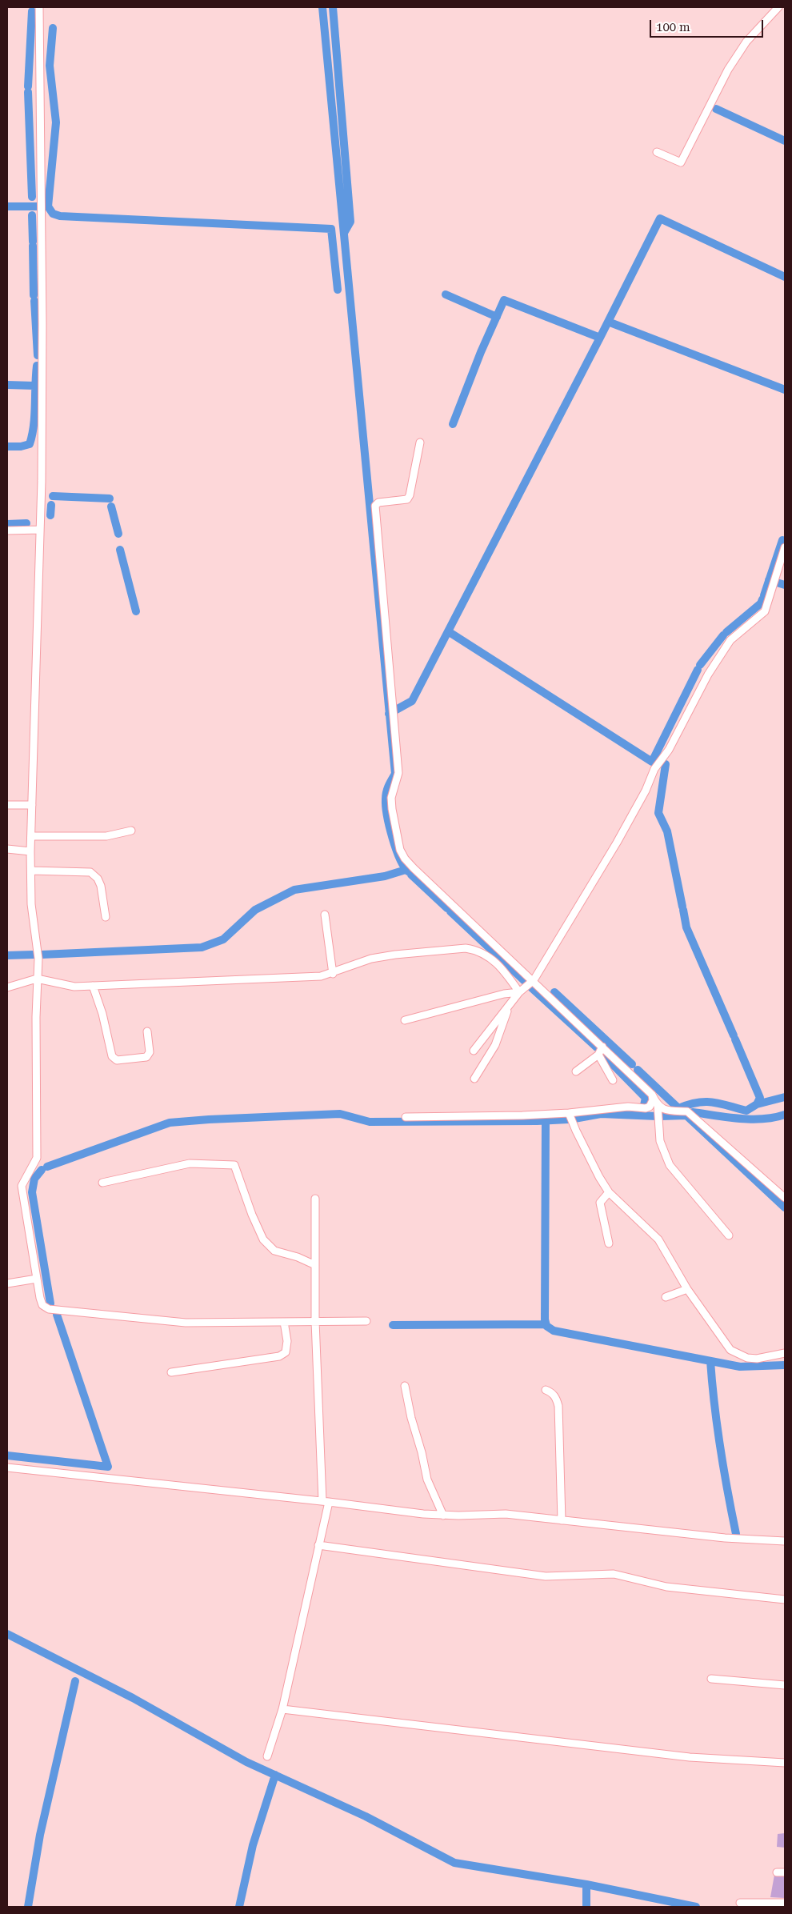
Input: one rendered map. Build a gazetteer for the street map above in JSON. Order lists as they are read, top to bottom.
{
  "scale_bar": "100 m"
}
